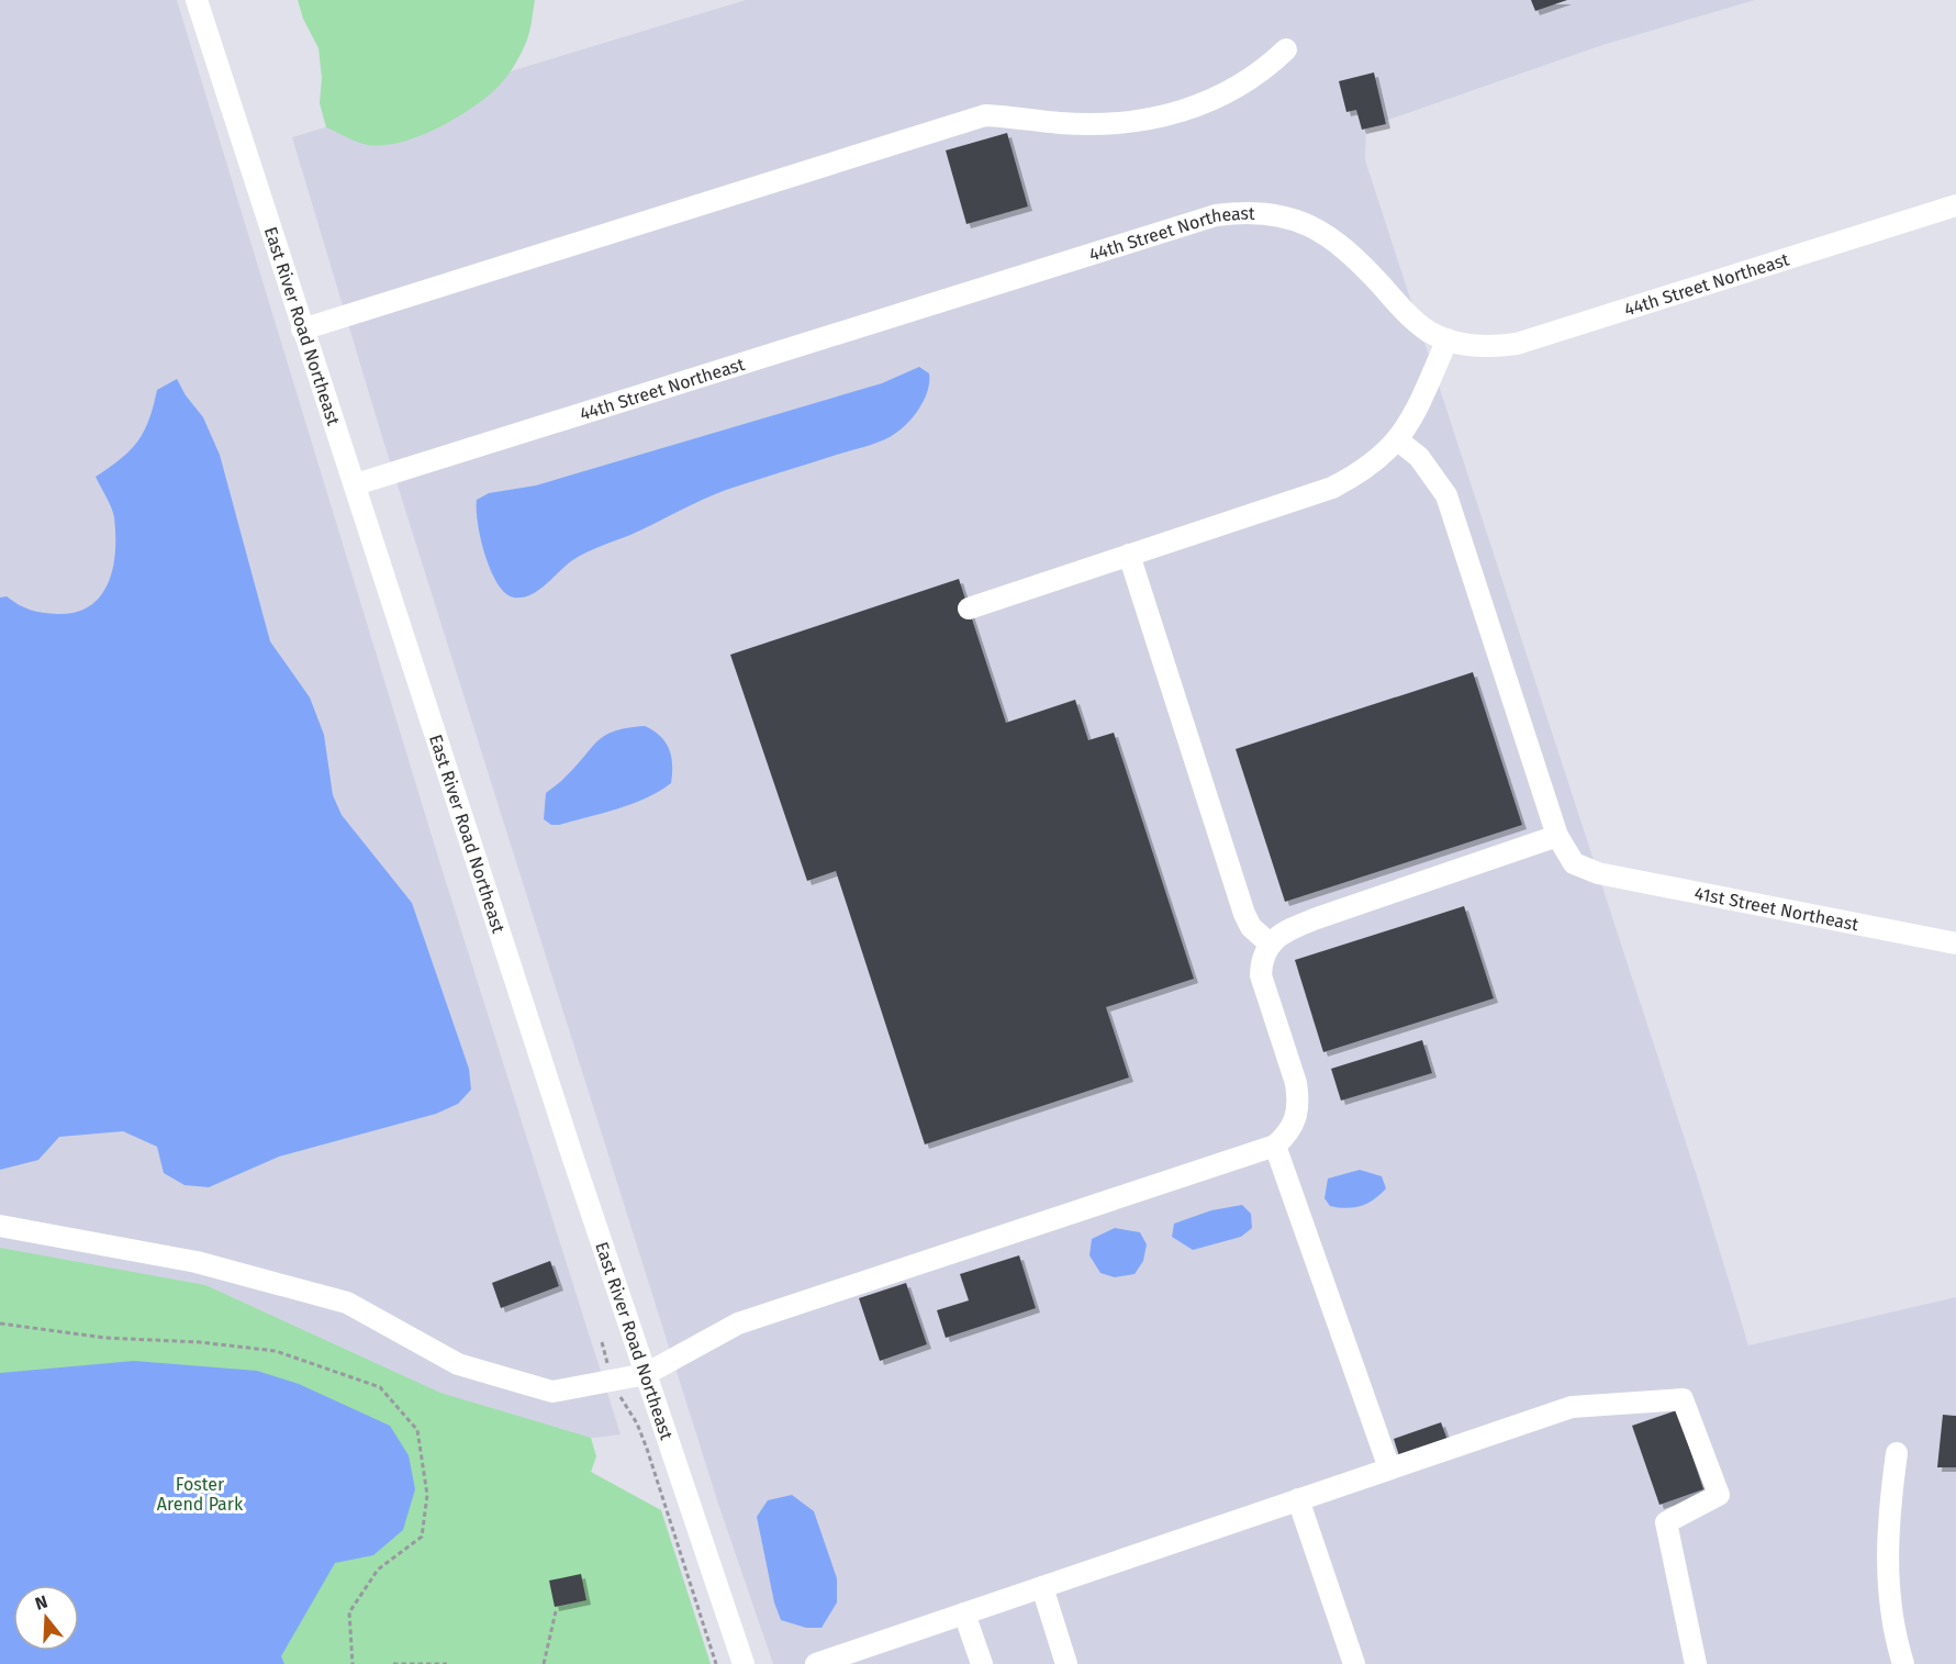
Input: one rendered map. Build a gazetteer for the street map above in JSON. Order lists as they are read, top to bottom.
{
  "streets": {
    "street": ["44th Street Northeast", "East River Road Northeast", "41st Street Northeast"]
  },
  "crossings": [
    ["44th Street Northeast", "East River Road Northeast"]
  ],
  "parks": ["Foster Arend Park"],
  "north": "top"
}
